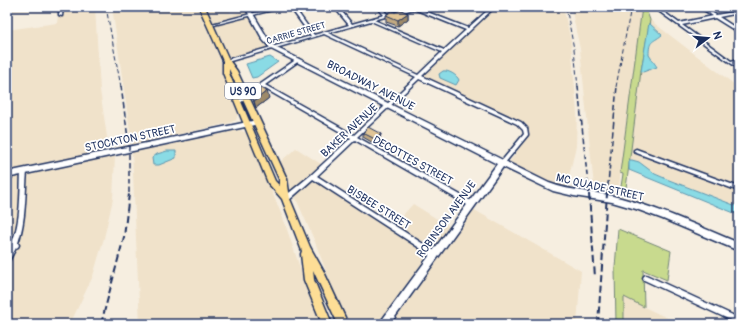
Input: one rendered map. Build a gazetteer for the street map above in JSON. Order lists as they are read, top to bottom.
{
  "streets": {
    "main road": ["US 90"],
    "street": [
      "CARRIE STREET",
      "BROADWAY AVENUE",
      "BAKER AVENUE",
      "STOCKTON STREET",
      "DECOTTES STREET",
      "MC QUADE STREET",
      "BISBEE STREET",
      "ROBINSON AVENUE"
    ]
  },
  "crossings": [
    ["CARRIE STREET", "BROADWAY AVENUE"],
    ["CARRIE STREET", "US 90"],
    ["BROADWAY AVENUE", "BAKER AVENUE"],
    ["BROADWAY AVENUE", "MC QUADE STREET"],
    ["BROADWAY AVENUE", "ROBINSON AVENUE"],
    ["US 90", "BAKER AVENUE"],
    ["US 90", "STOCKTON STREET"],
    ["BAKER AVENUE", "DECOTTES STREET"],
    ["BAKER AVENUE", "BISBEE STREET"],
    ["BAKER AVENUE", "ROBINSON AVENUE"],
    ["DECOTTES STREET", "ROBINSON AVENUE"],
    ["MC QUADE STREET", "ROBINSON AVENUE"],
    ["BISBEE STREET", "ROBINSON AVENUE"]
  ],
  "north": "right"
}
